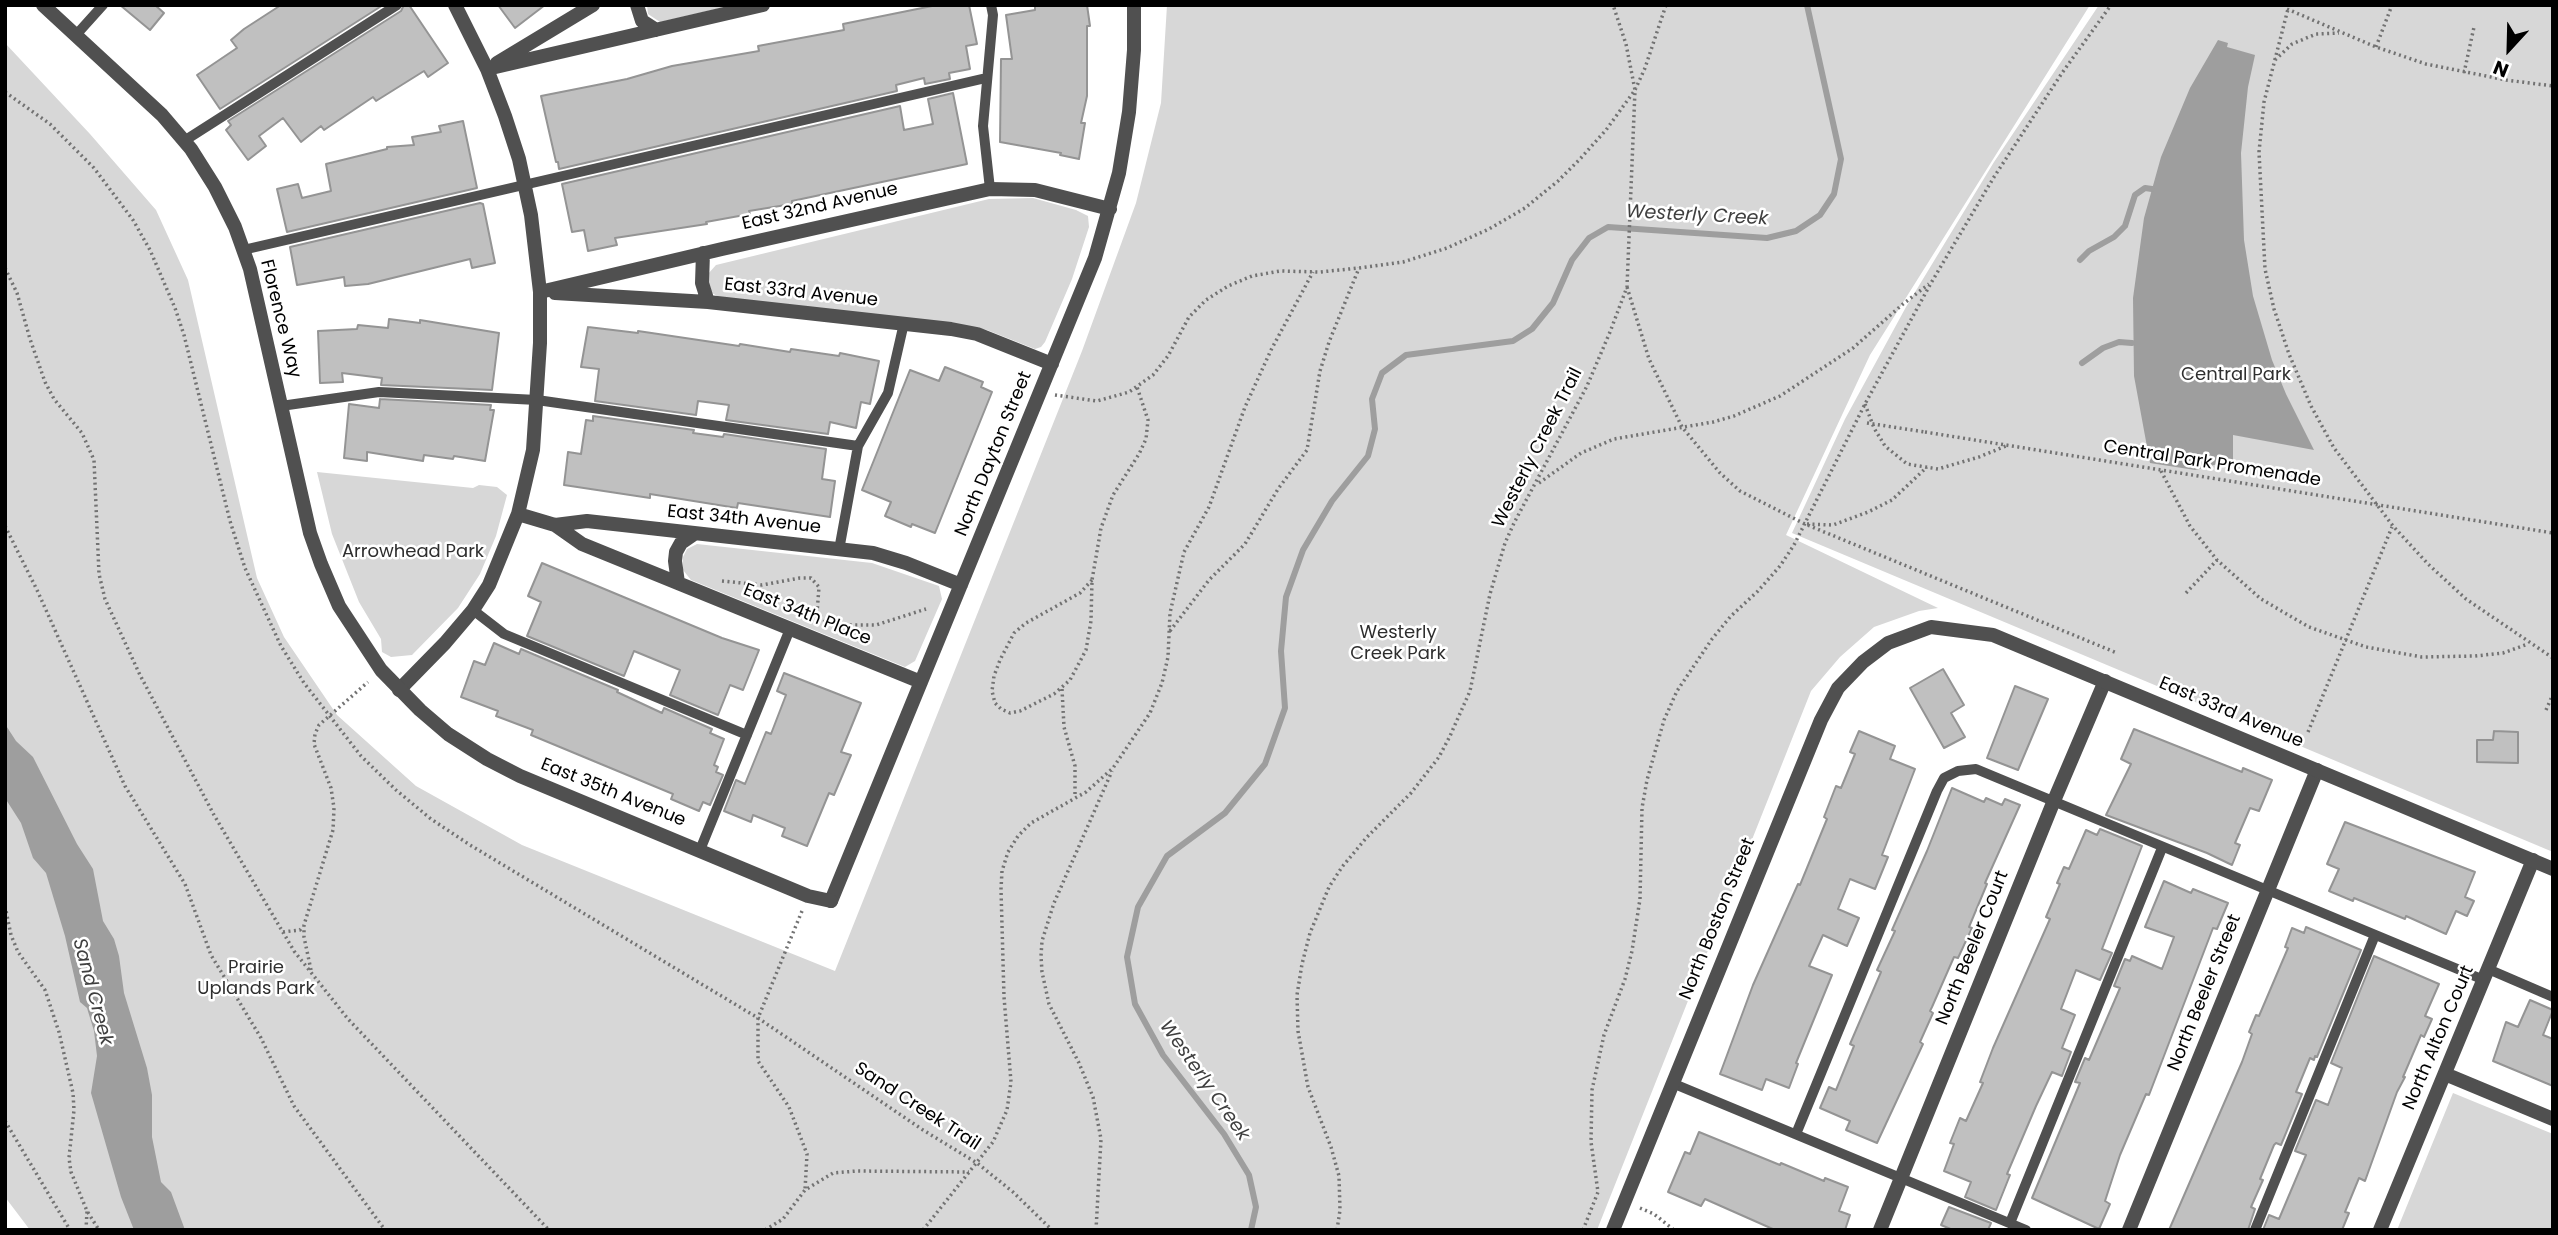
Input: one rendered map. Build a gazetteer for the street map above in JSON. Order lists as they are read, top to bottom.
{
  "streets": {
    "street": [
      "East 32nd Avenue",
      "East 33rd Avenue",
      "Florence Way",
      "North Dayton Street",
      "East 34th Avenue",
      "East 34th Place",
      "East 35th Avenue",
      "North Boston Street",
      "North Beeler Court",
      "North Beeler Street",
      "North Alton Court"
    ],
    "path": ["Westerly Creek Trail", "Central Park Promenade", "Sand Creek Trail"]
  },
  "crossings": [
    ["East 32nd Avenue", "East 33rd Avenue"],
    ["East 32nd Avenue", "North Dayton Street"],
    ["East 33rd Avenue", "North Dayton Street"],
    ["East 33rd Avenue", "North Boston Street"],
    ["East 33rd Avenue", "North Beeler Court"],
    ["East 33rd Avenue", "North Beeler Street"],
    ["East 33rd Avenue", "North Alton Court"],
    ["Florence Way", "East 35th Avenue"],
    ["North Dayton Street", "East 34th Avenue"],
    ["North Dayton Street", "East 34th Place"],
    ["North Dayton Street", "East 35th Avenue"],
    ["East 34th Avenue", "East 34th Place"]
  ],
  "water": ["Westerly Creek", "Sand Creek"],
  "parks": [
    "Central Park",
    "Arrowhead Park",
    "Westerly Creek Park",
    "Prairie Uplands Park"
  ],
  "north": "bottom"
}
